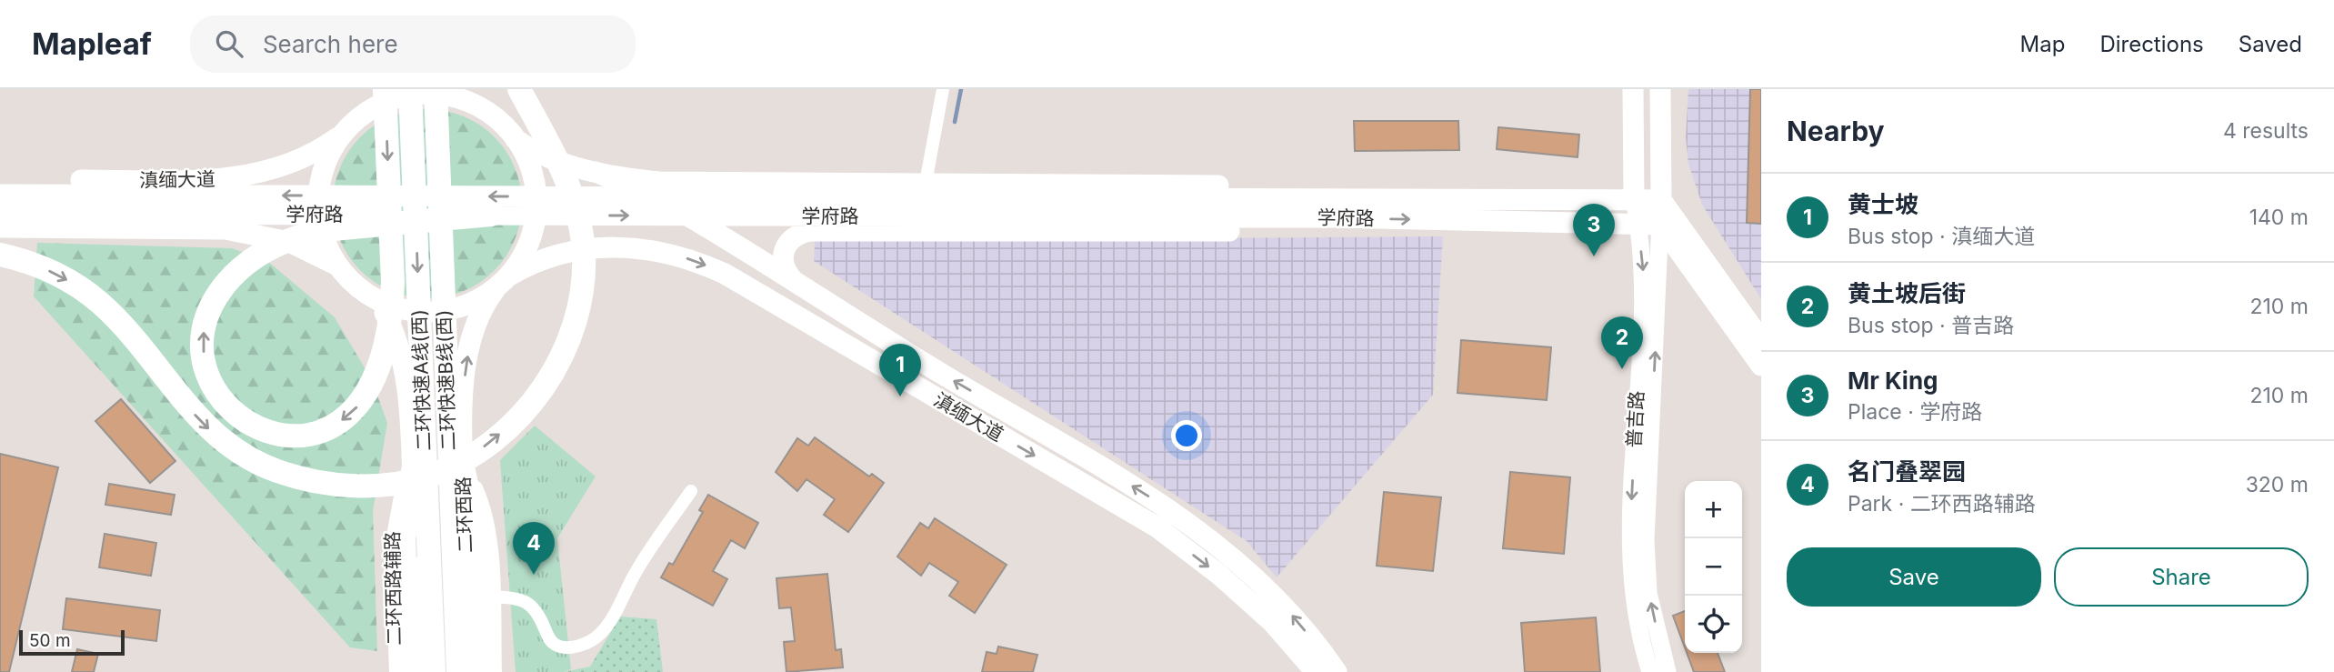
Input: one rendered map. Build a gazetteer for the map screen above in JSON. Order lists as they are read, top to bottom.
{
  "streets": {
    "highway": ["二环快速A线(西)", "二环快速B线(西)"],
    "main road": [
      "滇缅大道",
      "学府路",
      "普吉路",
      "二环西路"
    ]
  },
  "crossings": [
    ["滇缅大道", "学府路"],
    ["滇缅大道", "二环西路"],
    ["学府路", "普吉路"],
    ["学府路", "二环西路"]
  ],
  "one_way": ["二环西路"],
  "scale_bar": "50 m",
  "page": {
    "header": "Mapleaf",
    "search": "Search here",
    "nav": ["Map", "Directions", "Saved"],
    "heading": ["Nearby", "4 results"],
    "list": [
      {
        "mark": "1",
        "name": "黄士坡",
        "note": "Bus stop · 滇缅大道",
        "value": "140 m"
      },
      {
        "mark": "2",
        "name": "黄土坡后街",
        "note": "Bus stop · 普吉路",
        "value": "210 m"
      },
      {
        "mark": "3",
        "name": "Mr King",
        "note": "Place · 学府路",
        "value": "210 m"
      },
      {
        "mark": "4",
        "name": "名门叠翠园",
        "note": "Park · 二环西路辅路",
        "value": "320 m"
      }
    ],
    "pins": [
      "3",
      "2",
      "1",
      "4"
    ],
    "map_buttons": ["+", "−"],
    "buttons": ["Save", "Share"],
    "scale": "50 m"
  }
}
